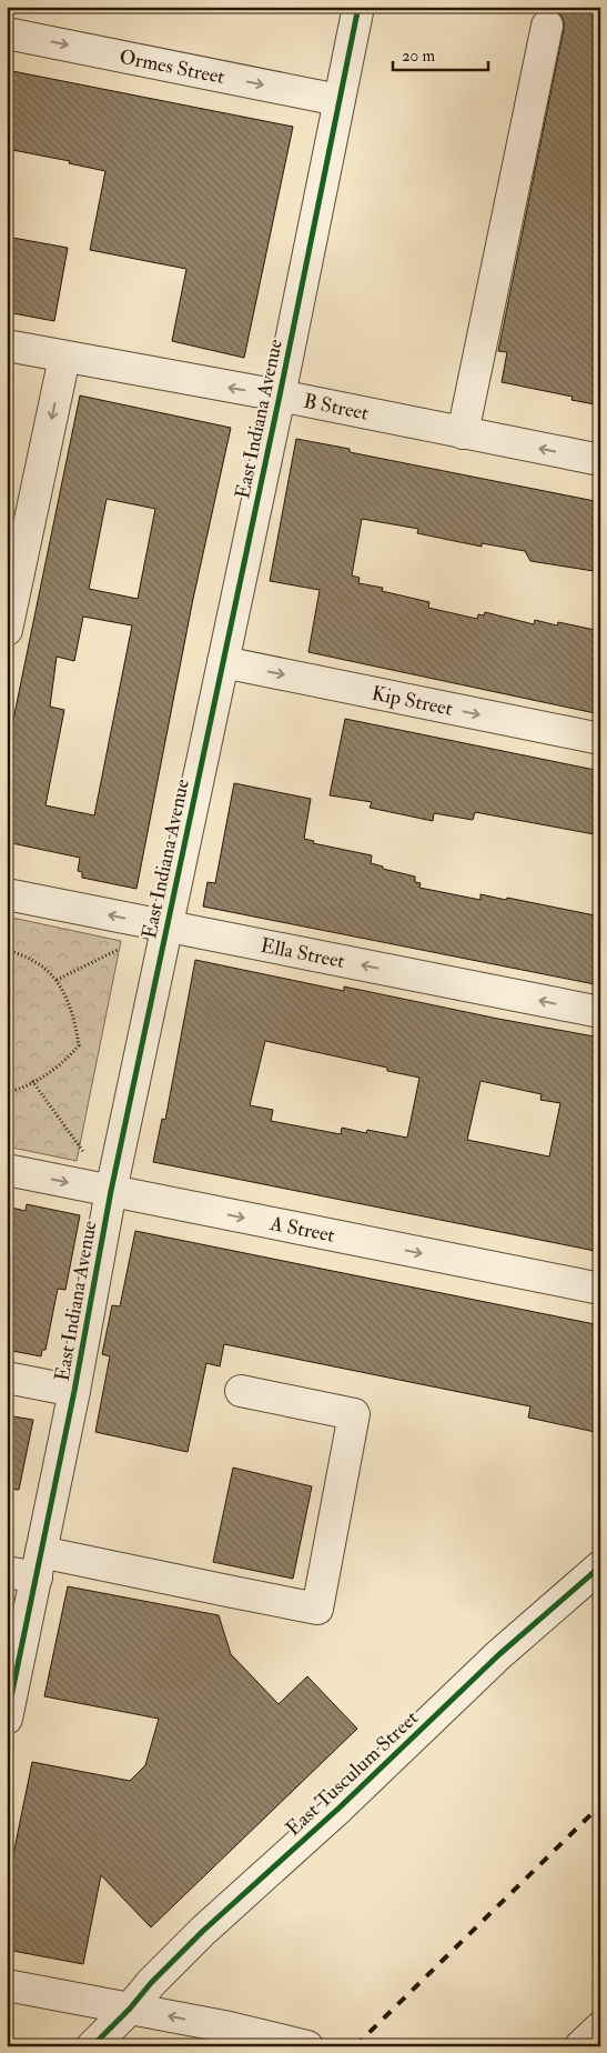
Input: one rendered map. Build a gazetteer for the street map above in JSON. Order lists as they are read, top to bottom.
{
  "streets": {
    "street": [
      "Ormes Street",
      "B Street",
      "East Indiana Avenue",
      "Kip Street",
      "Ella Street",
      "A Street",
      "East Tusculum Street"
    ]
  },
  "crossings": [
    ["Ormes Street", "East Indiana Avenue"],
    ["B Street", "East Indiana Avenue"],
    ["East Indiana Avenue", "Kip Street"],
    ["East Indiana Avenue", "Ella Street"],
    ["East Indiana Avenue", "A Street"]
  ],
  "one_way": [
    "Ormes Street",
    "B Street",
    "Kip Street",
    "Ella Street",
    "A Street"
  ],
  "scale_bar": "20 m"
}
